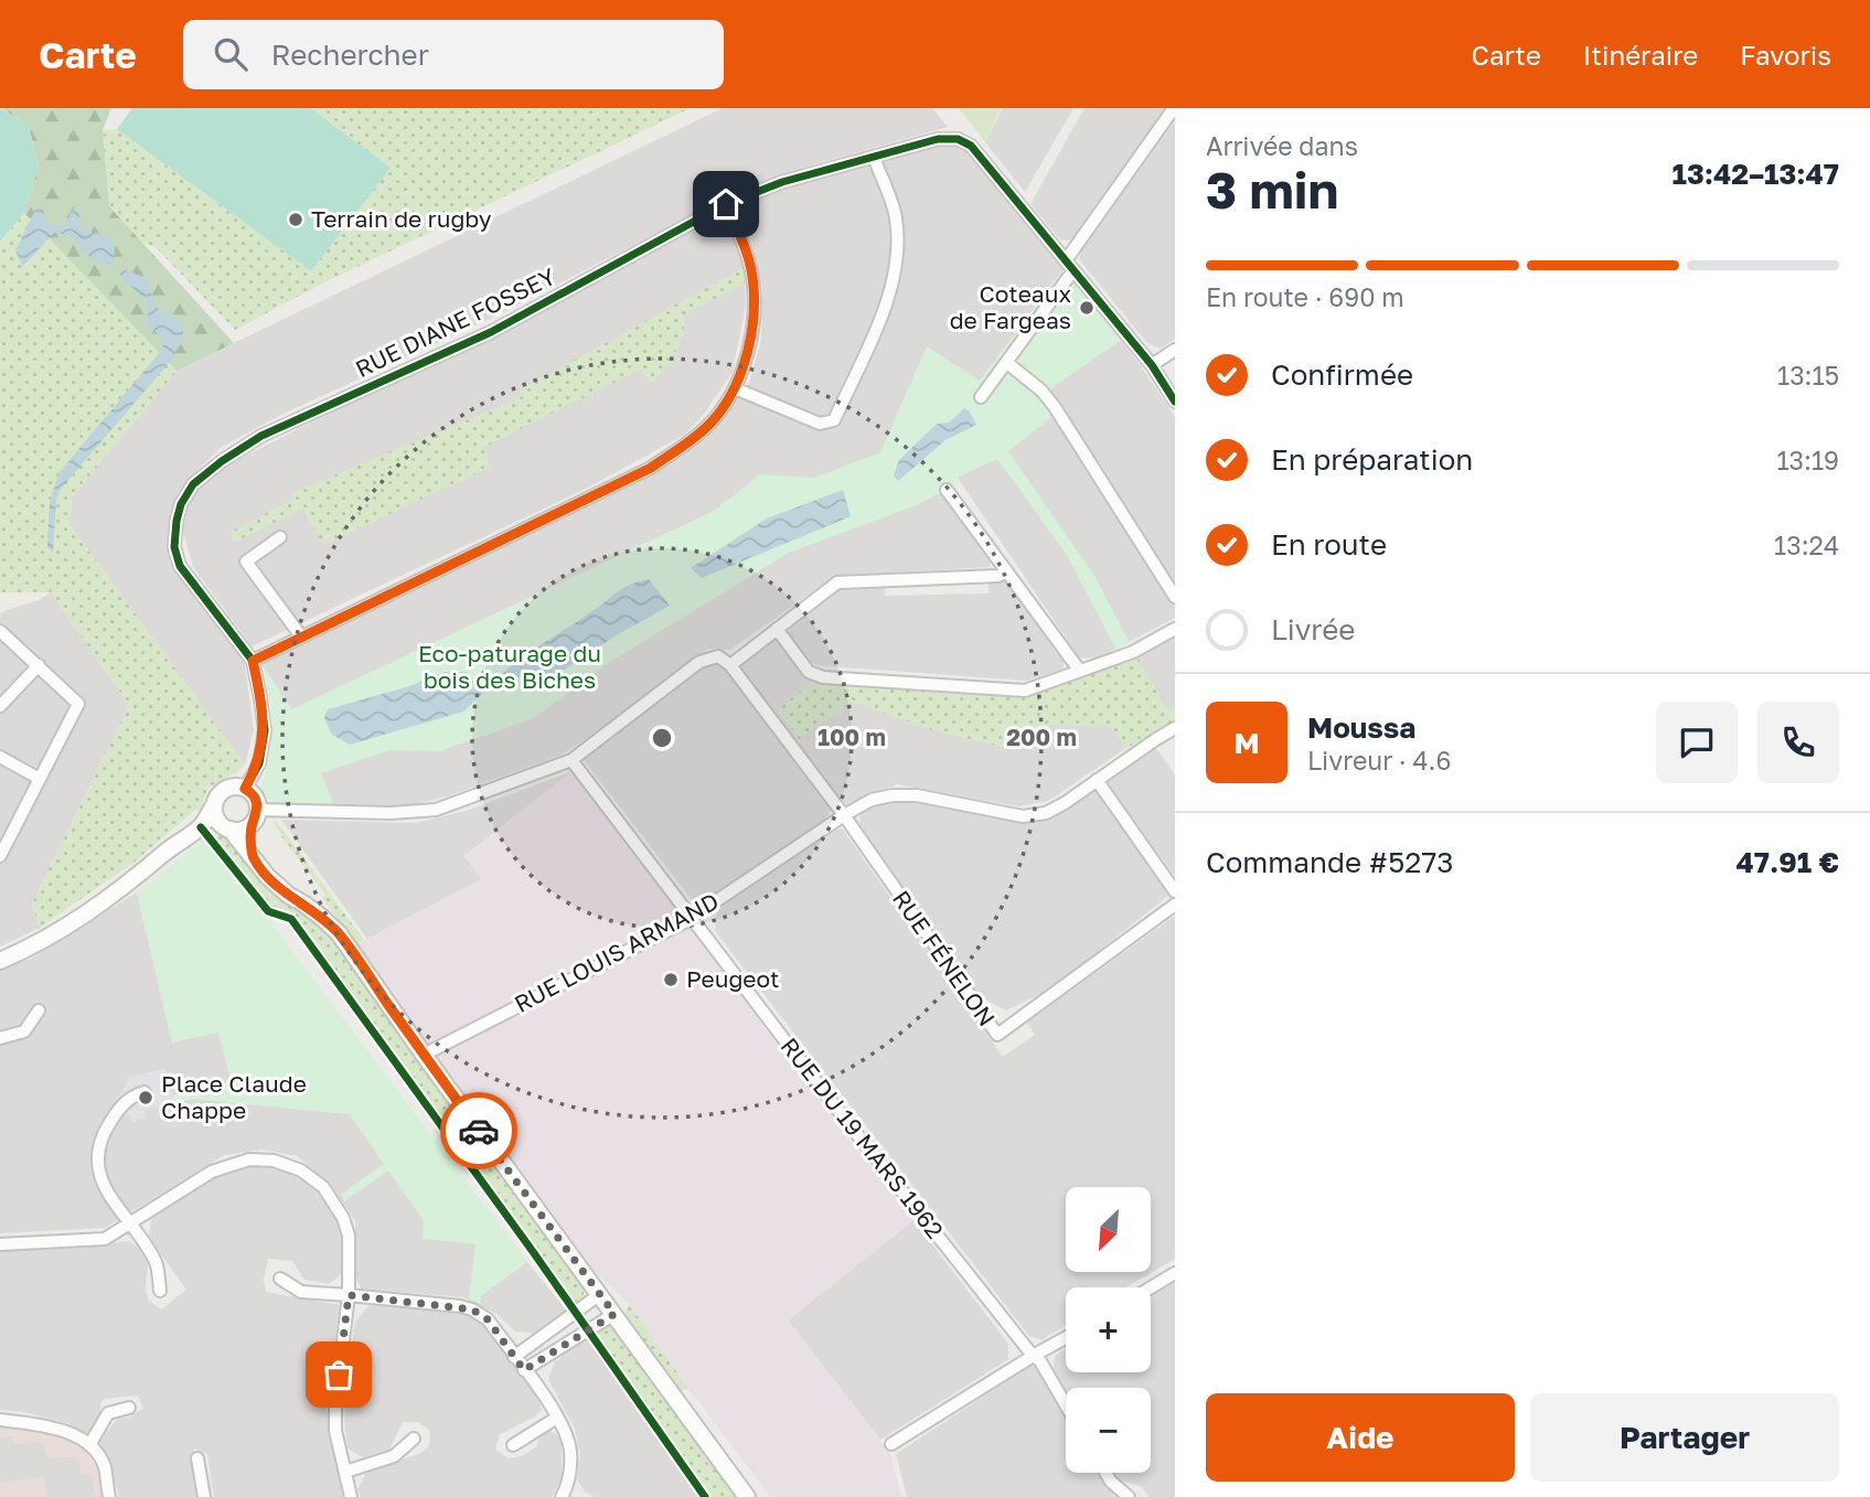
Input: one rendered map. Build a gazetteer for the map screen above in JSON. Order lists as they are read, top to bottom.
{
  "streets": {
    "street": [
      "RUE DIANE FOSSEY",
      "RUE LOUIS ARMAND",
      "RUE FÉNELON",
      "RUE DU 19 MARS 1962"
    ]
  },
  "crossings": [
    ["RUE LOUIS ARMAND", "RUE FÉNELON"],
    ["RUE LOUIS ARMAND", "RUE DU 19 MARS 1962"]
  ],
  "parks": ["Eco-paturage du bois des Biches"],
  "places": [
    "Terrain de rugby",
    "Coteaux de Fargeas",
    "Peugeot",
    "Place Claude Chappe"
  ],
  "north": "bottom left",
  "page": {
    "header": "Carte",
    "search": "Rechercher",
    "nav": ["Carte", "Itinéraire", "Favoris"],
    "heading": ["3 min", "Arrivée dans", "13:42–13:47"],
    "panel": [
      "Moussa",
      "Livreur · 4.6",
      "Commande #5273",
      "47.91 €"
    ],
    "bar": "En route · 690 m",
    "list": [
      ["Confirmée", "13:15"],
      ["En préparation", "13:19"],
      ["En route", "13:24"],
      "Livrée"
    ],
    "round": "M",
    "map_buttons": ["+", "−"],
    "buttons": ["Aide", "Partager"]
  },
  "rings": ["100 m", "200 m"]
}
